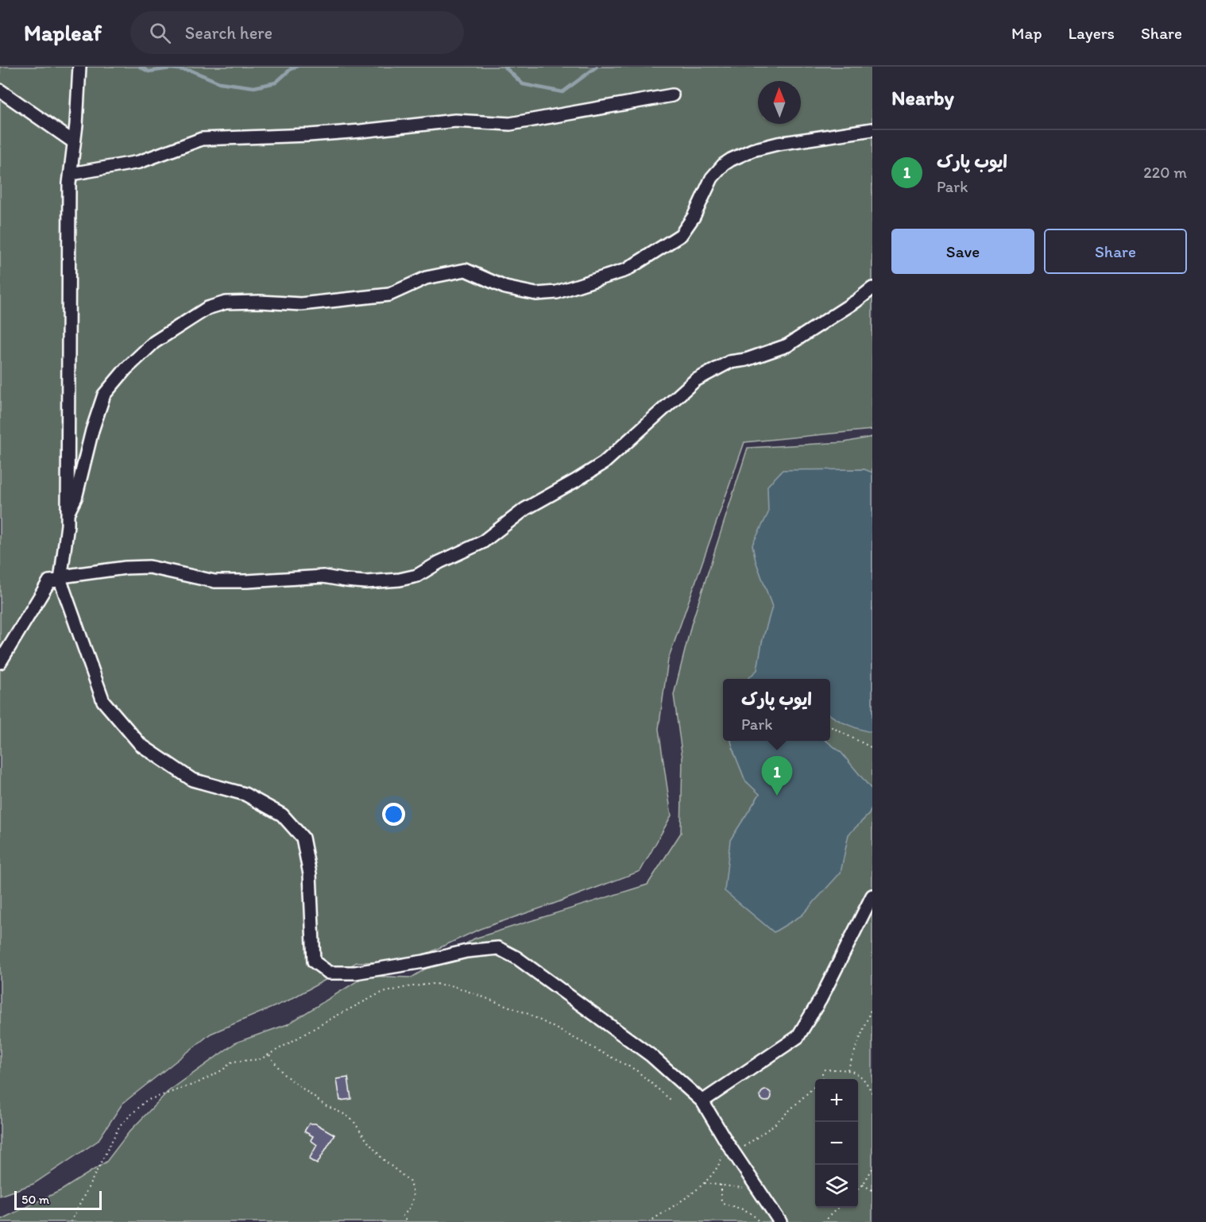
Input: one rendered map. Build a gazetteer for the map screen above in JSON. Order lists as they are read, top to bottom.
{
  "scale_bar": "50 m",
  "north": "top",
  "page": {
    "header": "Mapleaf",
    "search": "Search here",
    "nav": ["Map", "Layers", "Share"],
    "heading": "Nearby",
    "list": [
      {
        "mark": "1",
        "name": "ایوب پارک",
        "note": "Park",
        "value": "220 m"
      }
    ],
    "buttons": ["Save", "Share"],
    "popup": ["ایوب پارک", "Park"],
    "pins": "1",
    "map_buttons": ["+", "−"],
    "scale": "50 m"
  }
}
